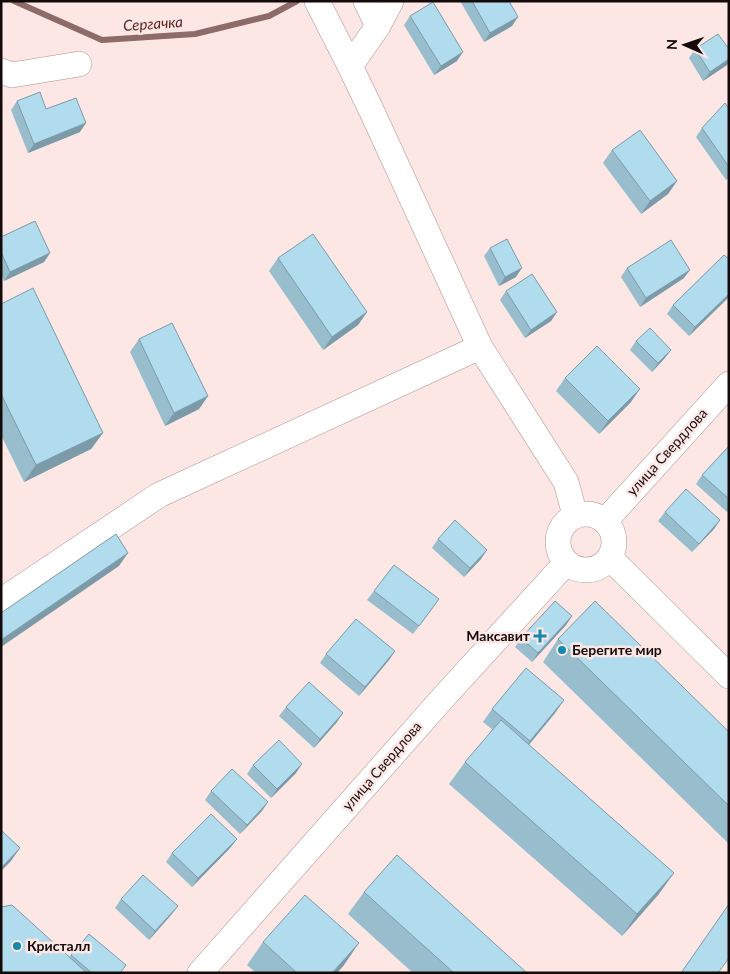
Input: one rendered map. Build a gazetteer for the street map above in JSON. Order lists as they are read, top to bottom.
{
  "streets": {
    "street": ["улица Свердлова"]
  },
  "water": ["Сергачка"],
  "places": {
    "health": ["Максавит"],
    "other": ["Берегите мир", "Кристалл"]
  },
  "north": "left"
}
